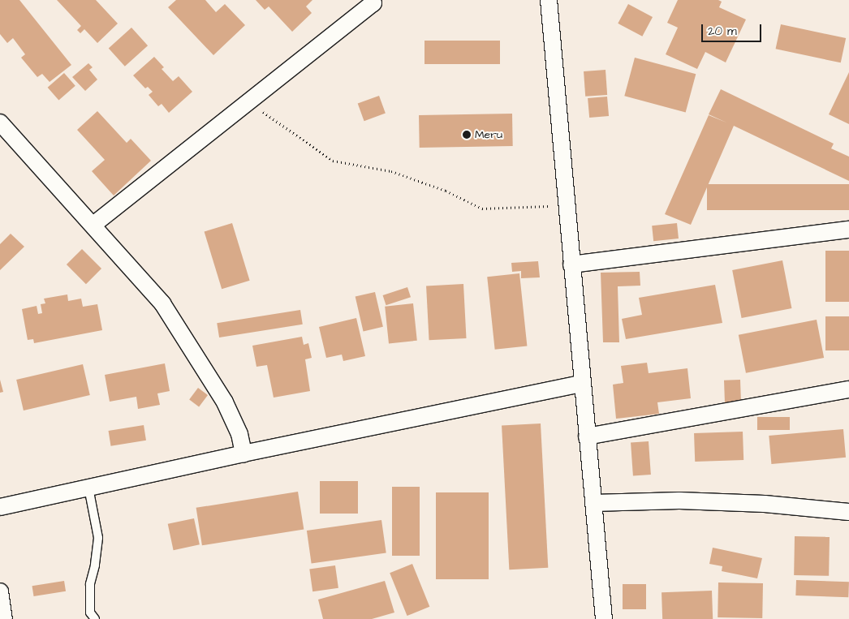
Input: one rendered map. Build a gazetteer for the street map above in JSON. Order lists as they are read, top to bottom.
{
  "places": ["Meru"],
  "scale_bar": "20 m"
}
